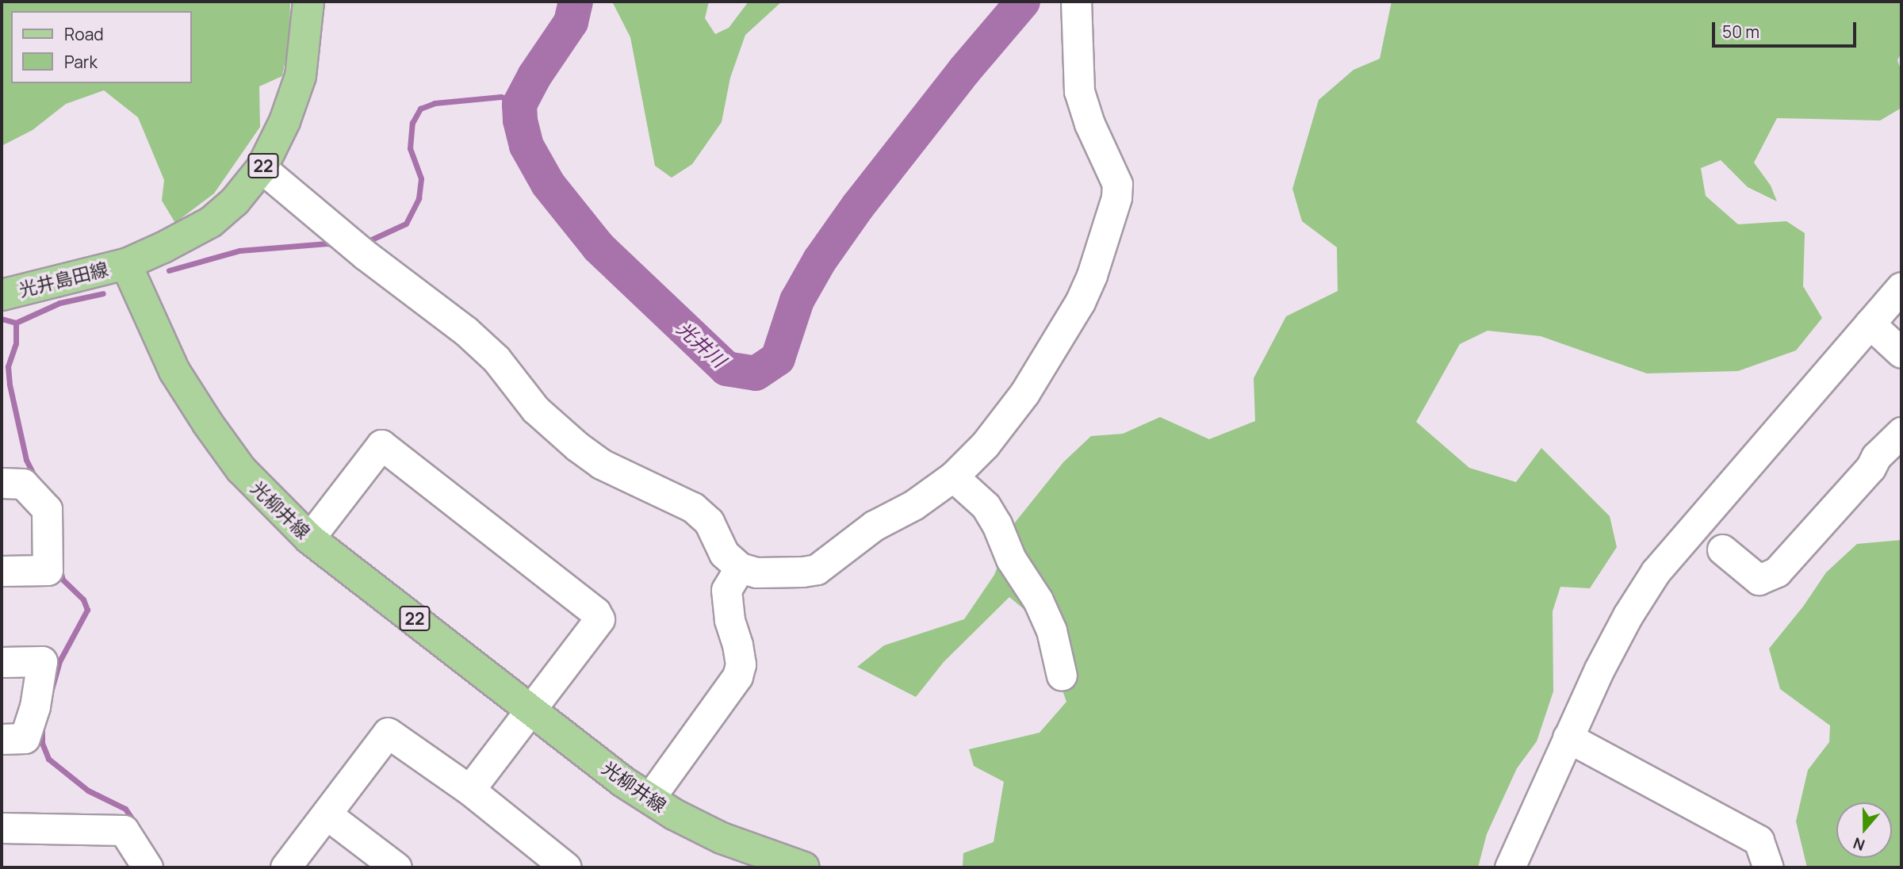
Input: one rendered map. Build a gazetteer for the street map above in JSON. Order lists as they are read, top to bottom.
{
  "streets": {
    "main road": ["22", "光井島田線", "光柳井線"]
  },
  "crossings": [
    ["22", "光井島田線"],
    ["22", "光柳井線"],
    ["光井島田線", "光柳井線"]
  ],
  "water": ["光井川"],
  "legend": ["Road", "Park"],
  "scale_bar": "50 m",
  "north": "bottom"
}
